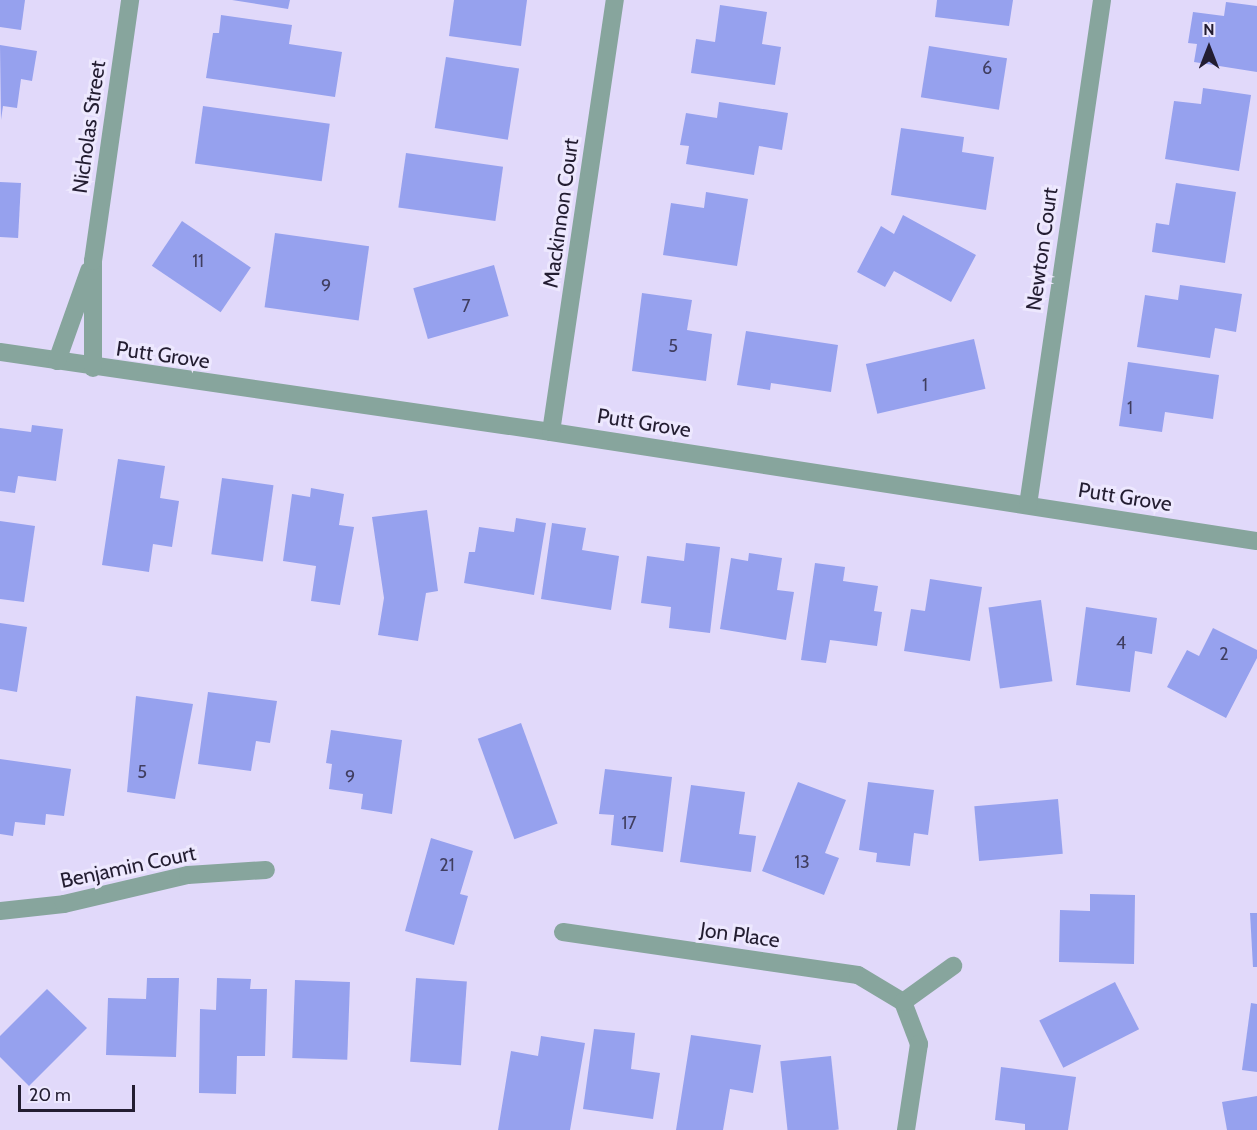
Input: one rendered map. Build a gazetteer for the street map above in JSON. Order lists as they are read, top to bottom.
{
  "streets": {
    "street": [
      "Nicholas Street",
      "Mackinnon Court",
      "Newton Court",
      "Putt Grove",
      "Benjamin Court",
      "Jon Place"
    ]
  },
  "crossings": [
    ["Nicholas Street", "Putt Grove"],
    ["Mackinnon Court", "Putt Grove"],
    ["Newton Court", "Putt Grove"]
  ],
  "house_numbers": [
    "6",
    "11",
    "9",
    "7",
    "5",
    "1",
    "1",
    "4",
    "2",
    "5",
    "9",
    "17",
    "13",
    "21"
  ],
  "scale_bar": "20 m",
  "north": "top"
}
